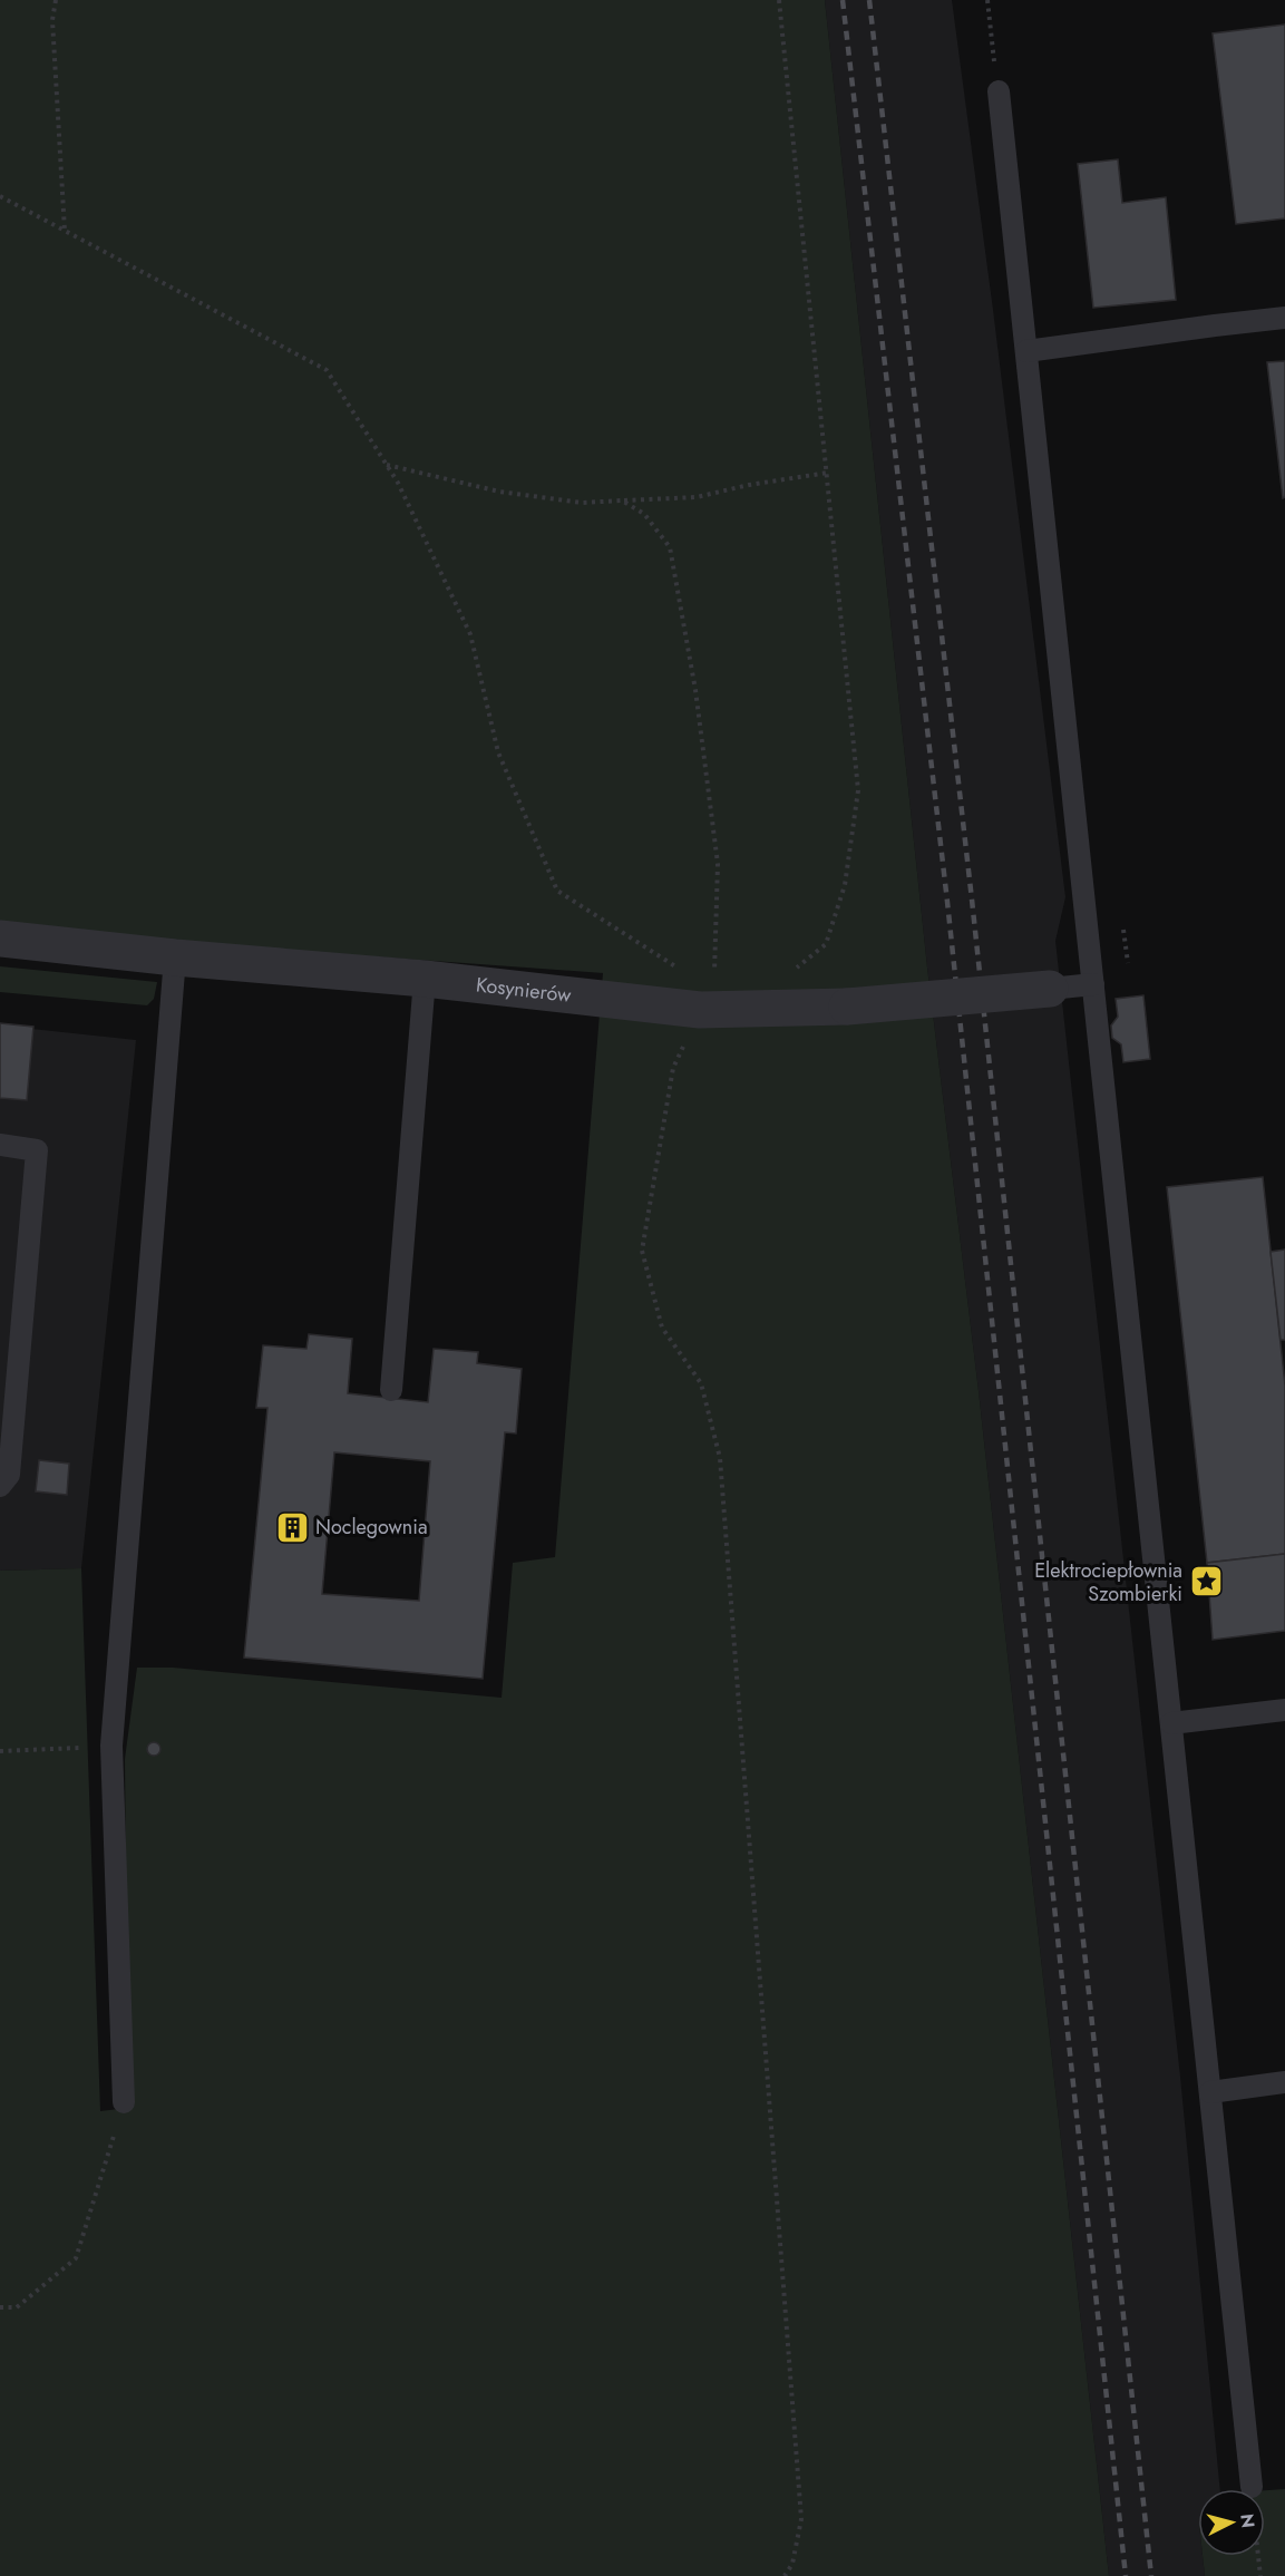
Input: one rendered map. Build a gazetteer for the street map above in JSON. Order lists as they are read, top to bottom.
{
  "streets": {
    "street": ["Kosynierów"]
  },
  "places": {
    "building": ["Noclegownia"],
    "place": ["Elektrociepłownia Szombierki"]
  },
  "north": "right"
}
